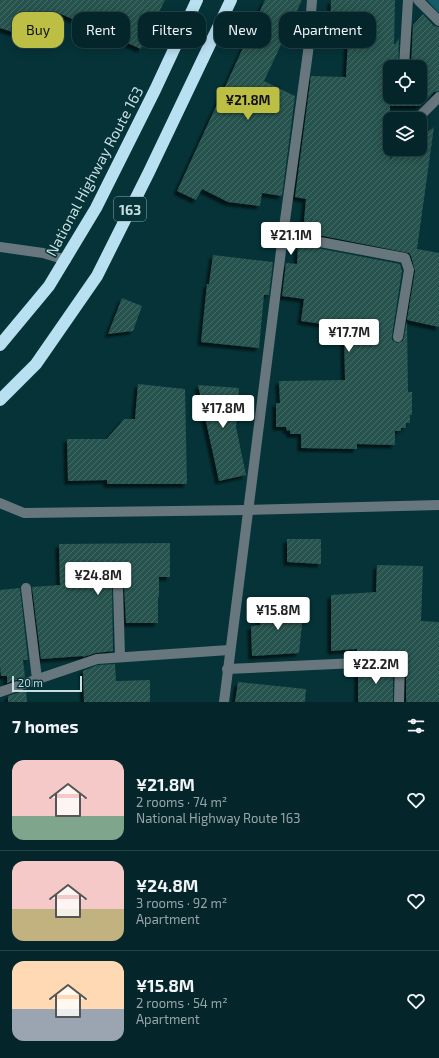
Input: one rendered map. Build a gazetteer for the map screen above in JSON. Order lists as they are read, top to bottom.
{
  "streets": {
    "highway": ["National Highway Route 163", "163"]
  },
  "scale_bar": "20 m",
  "page": {
    "chip": [
      "Buy",
      "Rent",
      "Filters",
      "New",
      "Apartment"
    ],
    "price": [
      "¥21.8M",
      "¥21.1M",
      "¥17.7M",
      "¥17.8M",
      "¥24.8M",
      "¥15.8M",
      "¥22.2M"
    ],
    "scale": "20 m",
    "heading": "7 homes",
    "list": [
      {
        "name": "¥21.8M",
        "note": "2 rooms · 74 m² · National Highway Route 163"
      },
      {
        "name": "¥24.8M",
        "note": "3 rooms · 92 m² · Apartment"
      },
      {
        "name": "¥15.8M",
        "note": "2 rooms · 54 m² · Apartment"
      }
    ]
  }
}
